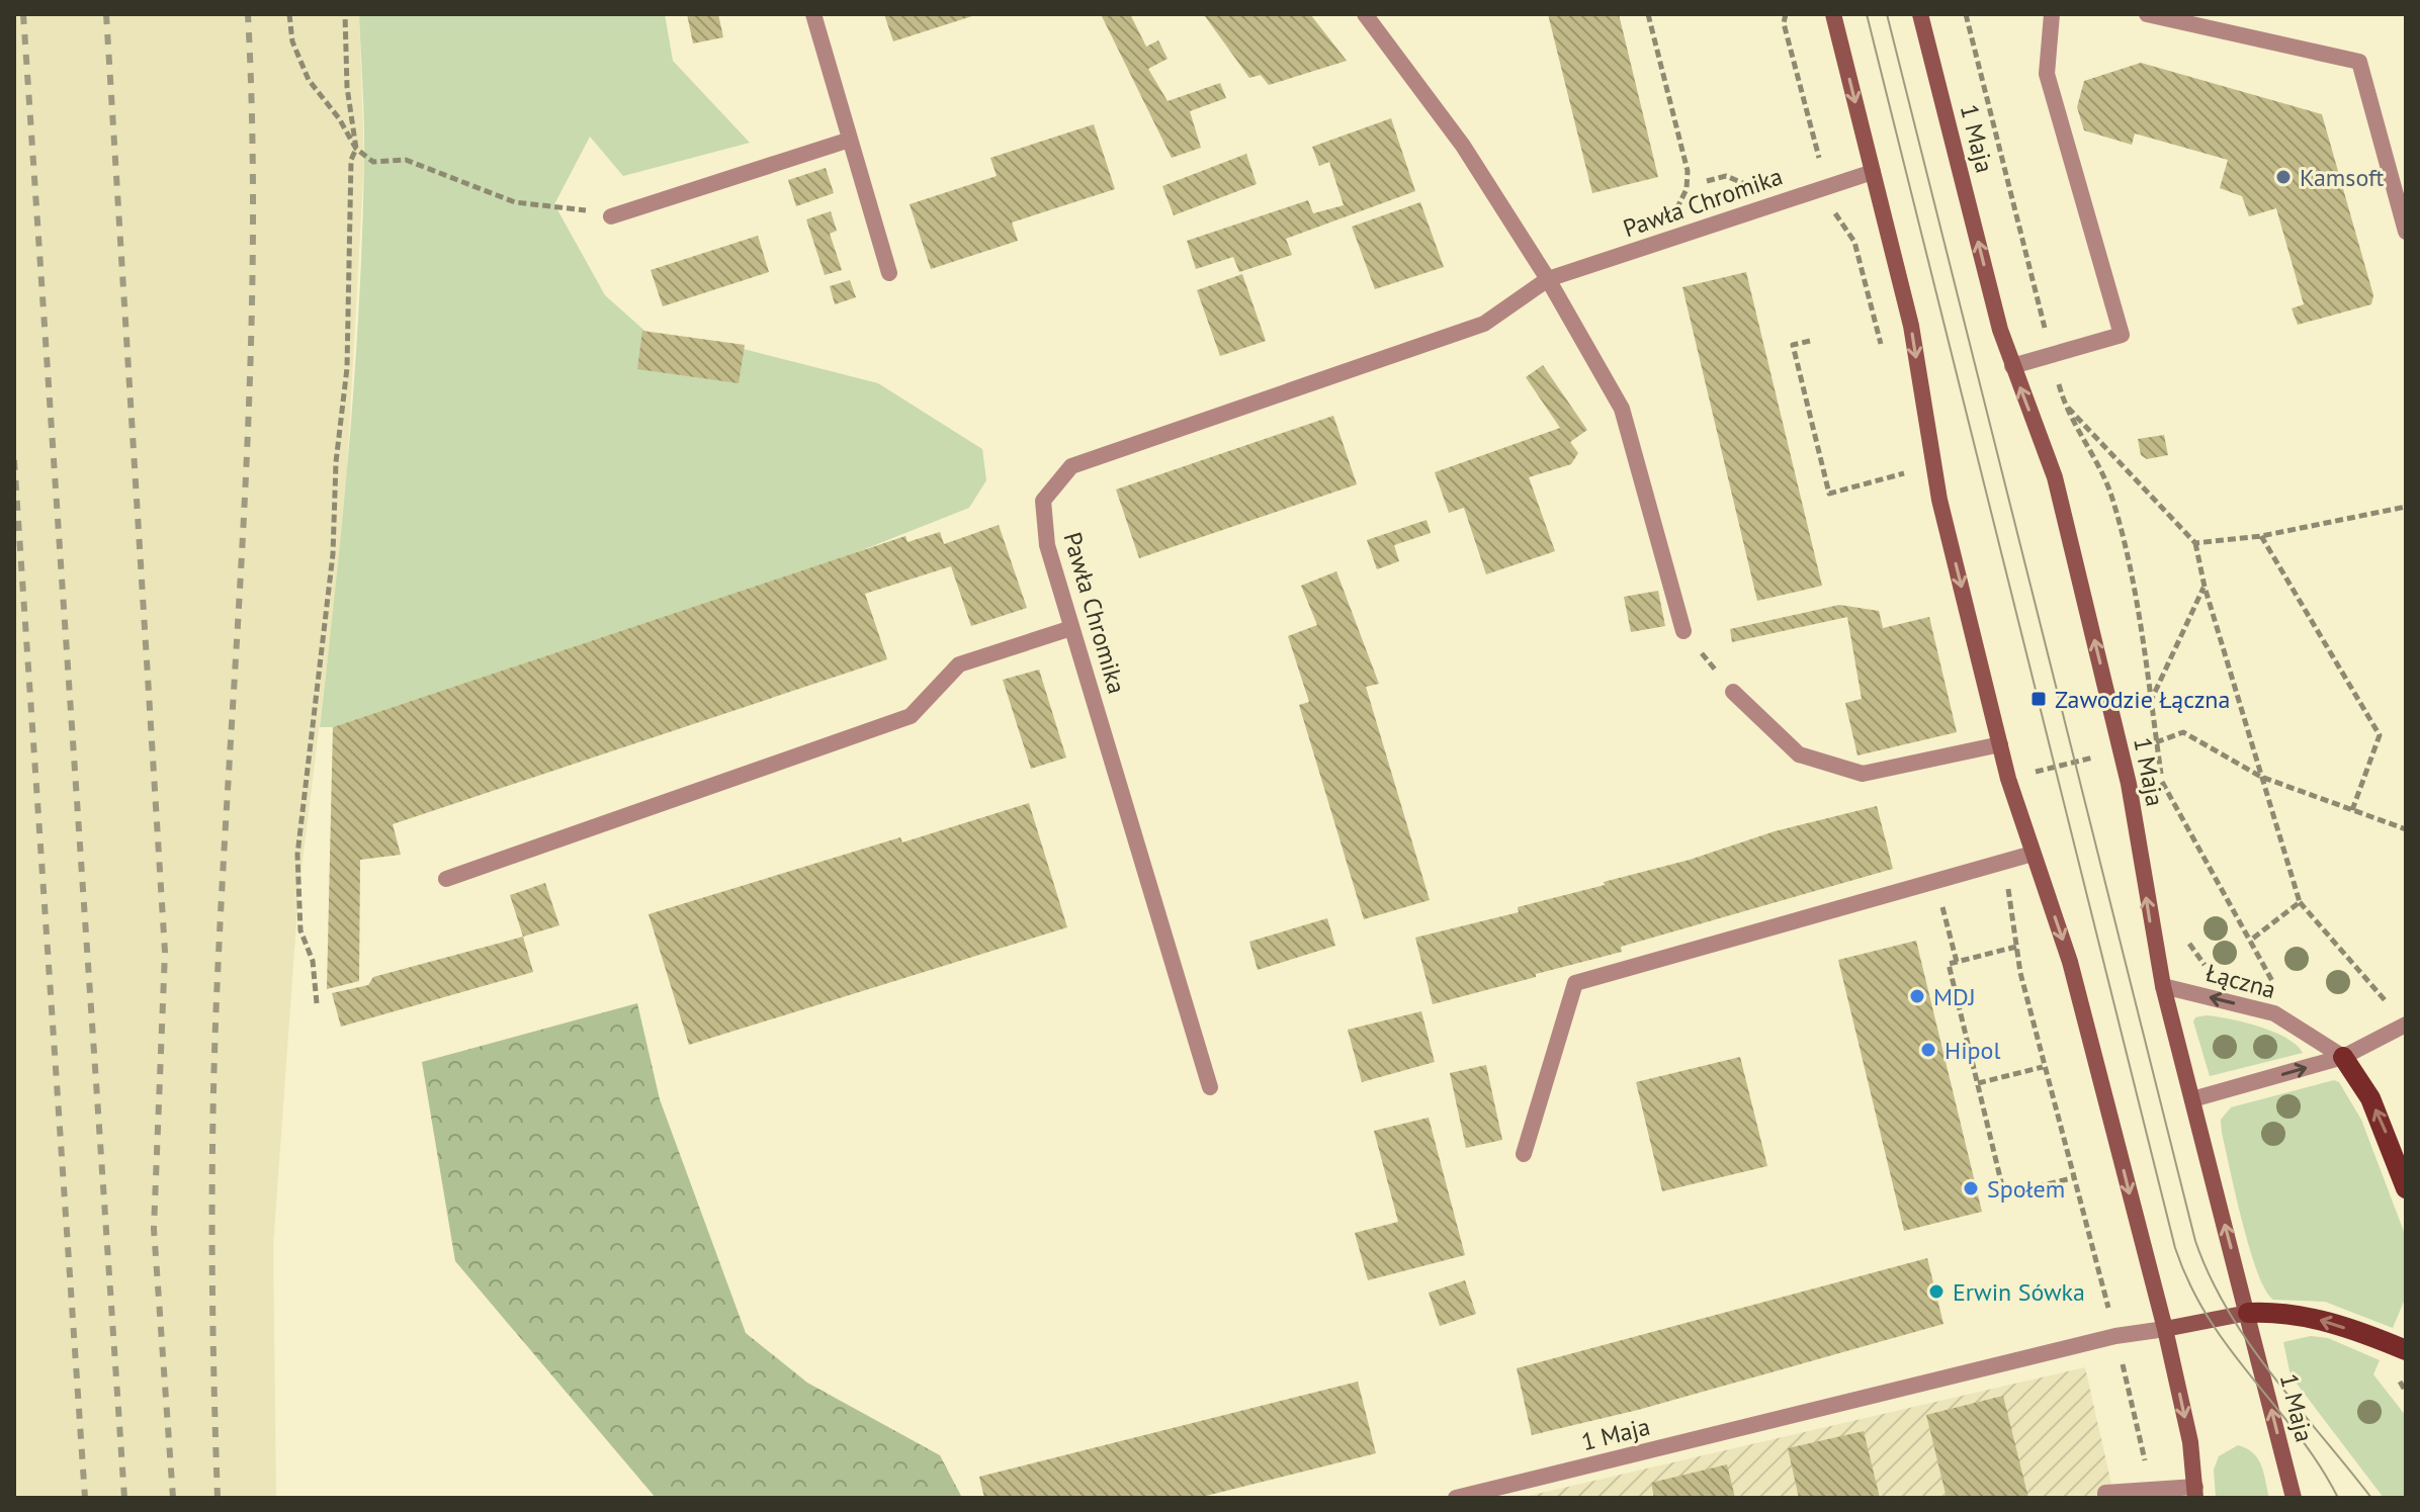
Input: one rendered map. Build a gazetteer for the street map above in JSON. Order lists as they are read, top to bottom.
{
  "streets": {
    "street": ["1 Maja", "Pawła Chromika", "Łączna"]
  },
  "crossings": [
    ["1 Maja", "Łączna"]
  ],
  "one_way": ["Łączna"],
  "places": {
    "other": [
      "Kamsoft",
      "MDJ",
      "Hipol",
      "Społem",
      "Erwin Sówka"
    ],
    "transit": ["Zawodzie Łączna"]
  }
}
